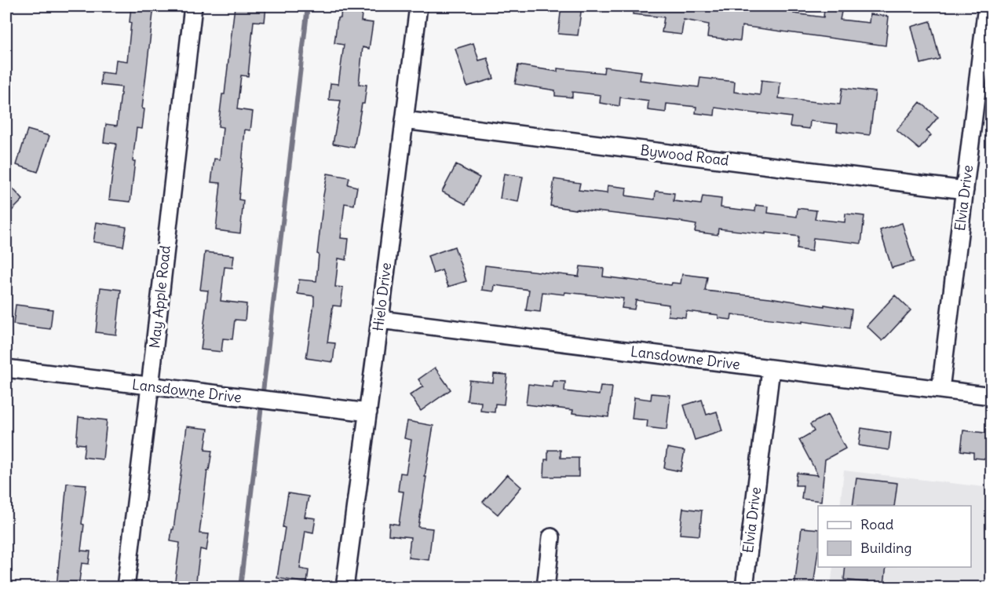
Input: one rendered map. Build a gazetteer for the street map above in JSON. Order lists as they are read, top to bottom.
{
  "streets": {
    "street": [
      "Bywood Road",
      "Elvia Drive",
      "May Apple Road",
      "Hielo Drive",
      "Lansdowne Drive"
    ]
  },
  "crossings": [
    ["Bywood Road", "Elvia Drive"],
    ["Bywood Road", "Hielo Drive"],
    ["Elvia Drive", "Lansdowne Drive"],
    ["May Apple Road", "Lansdowne Drive"],
    ["Hielo Drive", "Lansdowne Drive"]
  ],
  "legend": ["Road", "Building"]
}
